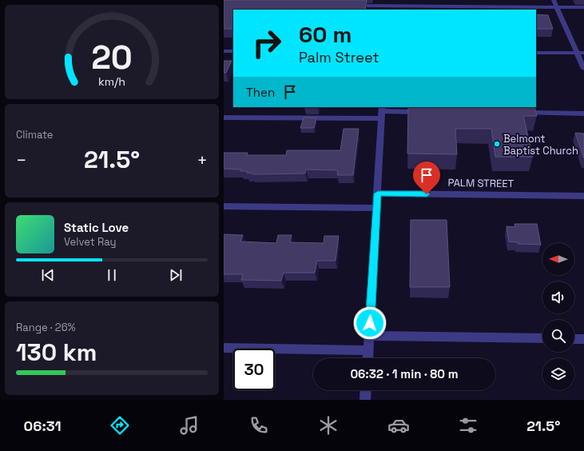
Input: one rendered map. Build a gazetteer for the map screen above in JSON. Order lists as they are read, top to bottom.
{
  "streets": {
    "street": ["PALM STREET"]
  },
  "places": ["Belmont Baptist Church"],
  "north": "left",
  "page": {
    "turn": ["60 m", "Palm Street"],
    "then": "Then",
    "tile": [
      "Climate",
      ["Range · 26%", "130 km"]
    ],
    "heat": ["−", "21.5°", "+"],
    "song": ["Static Love", "Velvet Ray"],
    "limit": "30",
    "trip": "06:32 · 1 min · 80 m",
    "tabs": ["06:31", "21.5°"],
    "gauge": ["20", "km/h"]
  }
}
